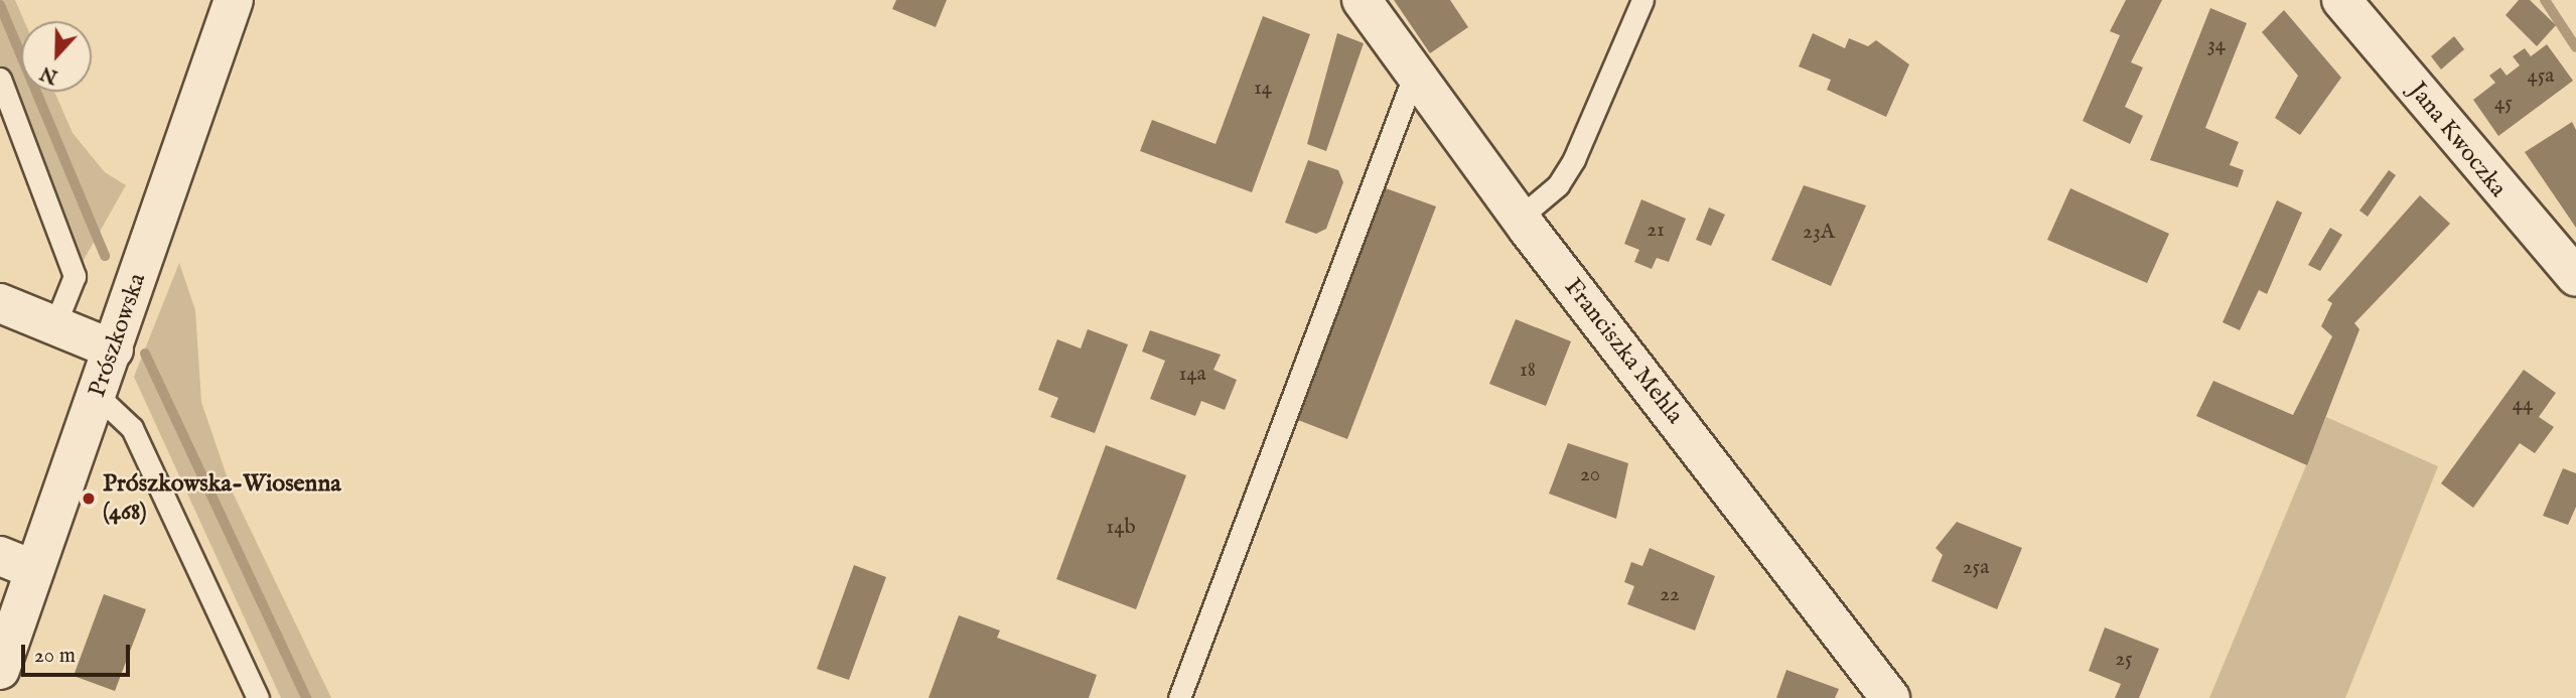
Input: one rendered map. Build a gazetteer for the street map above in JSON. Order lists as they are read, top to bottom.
{
  "streets": {
    "street": ["Jana Kwoczka", "Prószkowska", "Franciszka Mehla"]
  },
  "places": ["Prószkowska-Wiosenna (468)"],
  "house_numbers": [
    "34",
    "45a",
    "14",
    "45",
    "21",
    "23A",
    "18",
    "14a",
    "44",
    "20",
    "14b",
    "25a",
    "22",
    "25"
  ],
  "scale_bar": "20 m",
  "north": "bottom"
}
